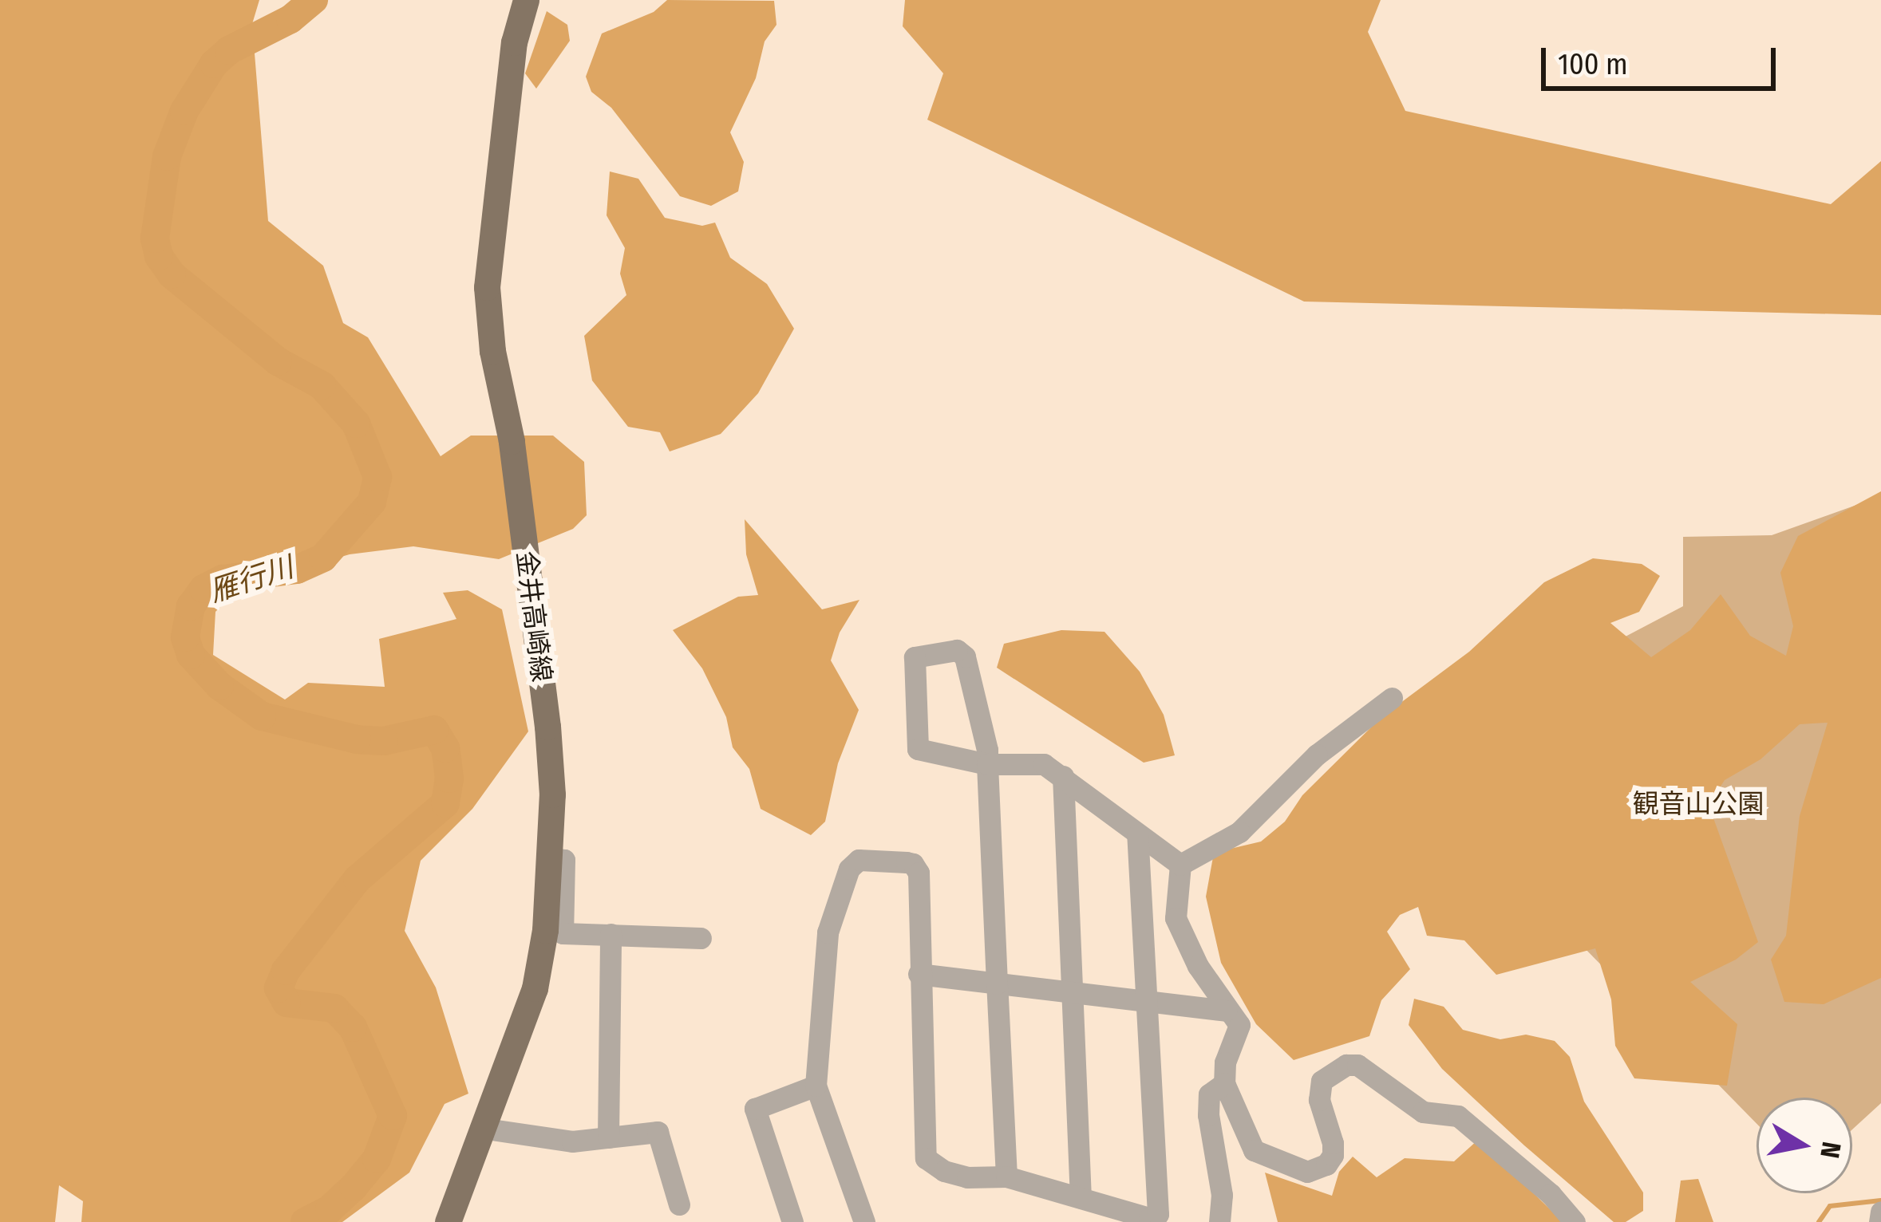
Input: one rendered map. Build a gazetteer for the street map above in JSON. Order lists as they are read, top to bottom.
{
  "streets": {
    "main road": ["金井高崎線"]
  },
  "water": ["雁行川"],
  "parks": ["観音山公園"],
  "scale_bar": "100 m",
  "north": "right"
}
